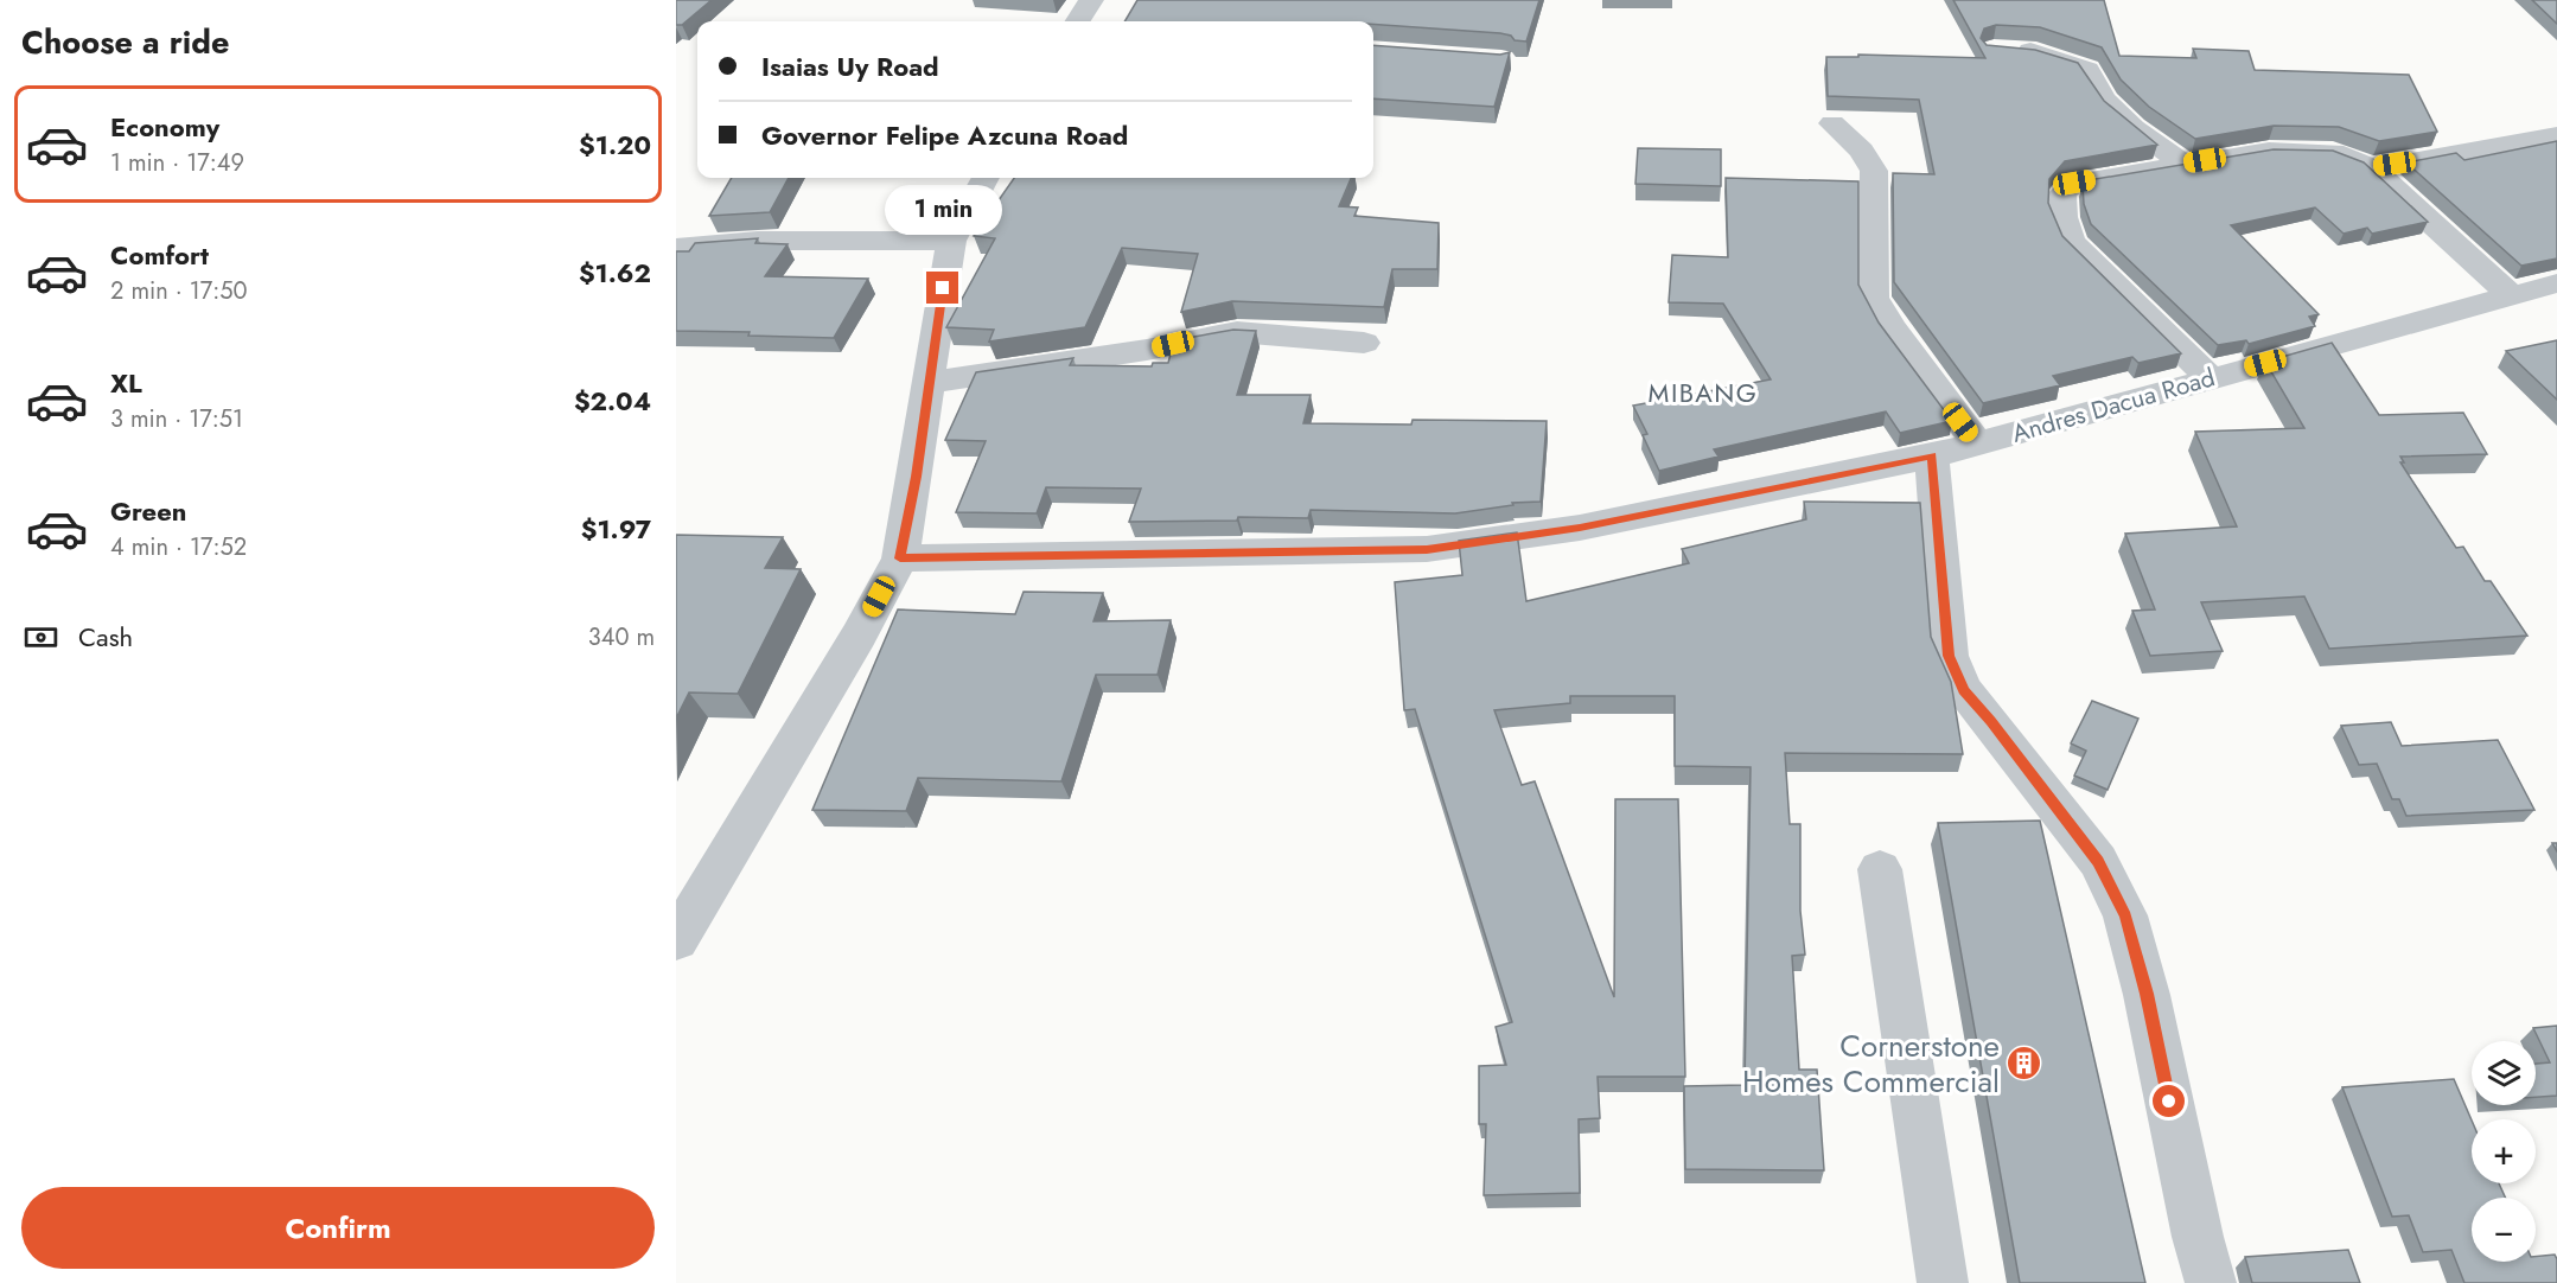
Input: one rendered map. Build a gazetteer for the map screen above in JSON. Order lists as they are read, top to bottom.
{
  "streets": {
    "street": ["Andres Dacua Road"]
  },
  "districts": ["MIBANG"],
  "places": {
    "building": ["Cornerstone Homes Commercial"]
  },
  "page": {
    "heading": "Choose a ride",
    "banner": ["Isaias Uy Road", "Governor Felipe Azcuna Road"],
    "list": [
      {
        "name": "Economy",
        "note": "1 min · 17:49",
        "value": "$1.20"
      },
      {
        "name": "Comfort",
        "note": "2 min · 17:50",
        "value": "$1.62"
      },
      {
        "name": "XL",
        "note": "3 min · 17:51",
        "value": "$2.04"
      },
      {
        "name": "Green",
        "note": "4 min · 17:52",
        "value": "$1.97"
      }
    ],
    "bubble": "1 min",
    "pay": ["Cash", "340 m"],
    "map_buttons": ["+", "−"],
    "buttons": "Confirm"
  }
}
